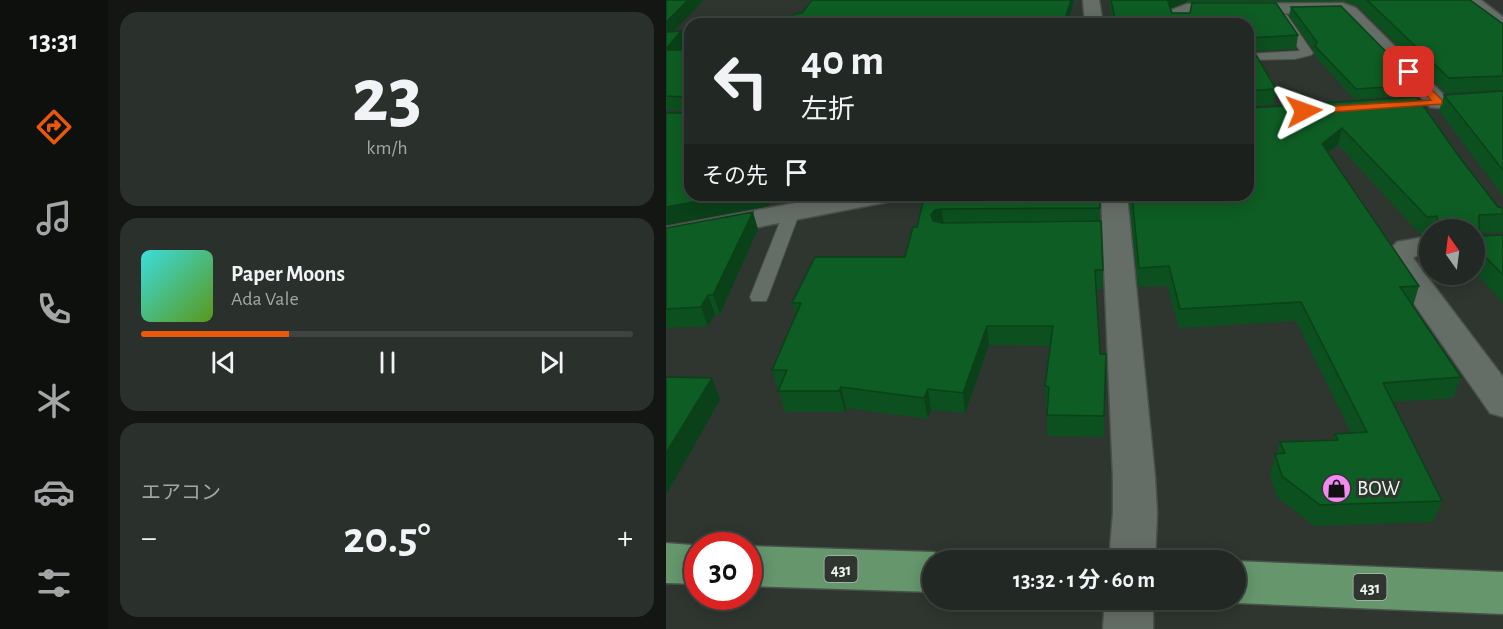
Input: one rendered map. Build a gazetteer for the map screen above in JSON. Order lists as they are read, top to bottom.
{
  "streets": {
    "highway": ["431"]
  },
  "places": {
    "shop": ["BOW"]
  },
  "north": "top",
  "page": {
    "tabs": "13:31",
    "tile": [
      ["23", "km/h"],
      "エアコン"
    ],
    "turn": ["40 m", "左折"],
    "then": "その先",
    "song": ["Paper Moons", "Ada Vale"],
    "heat": ["−", "20.5°", "+"],
    "limit": "30",
    "trip": "13:32 · 1 分 · 60 m"
  }
}
